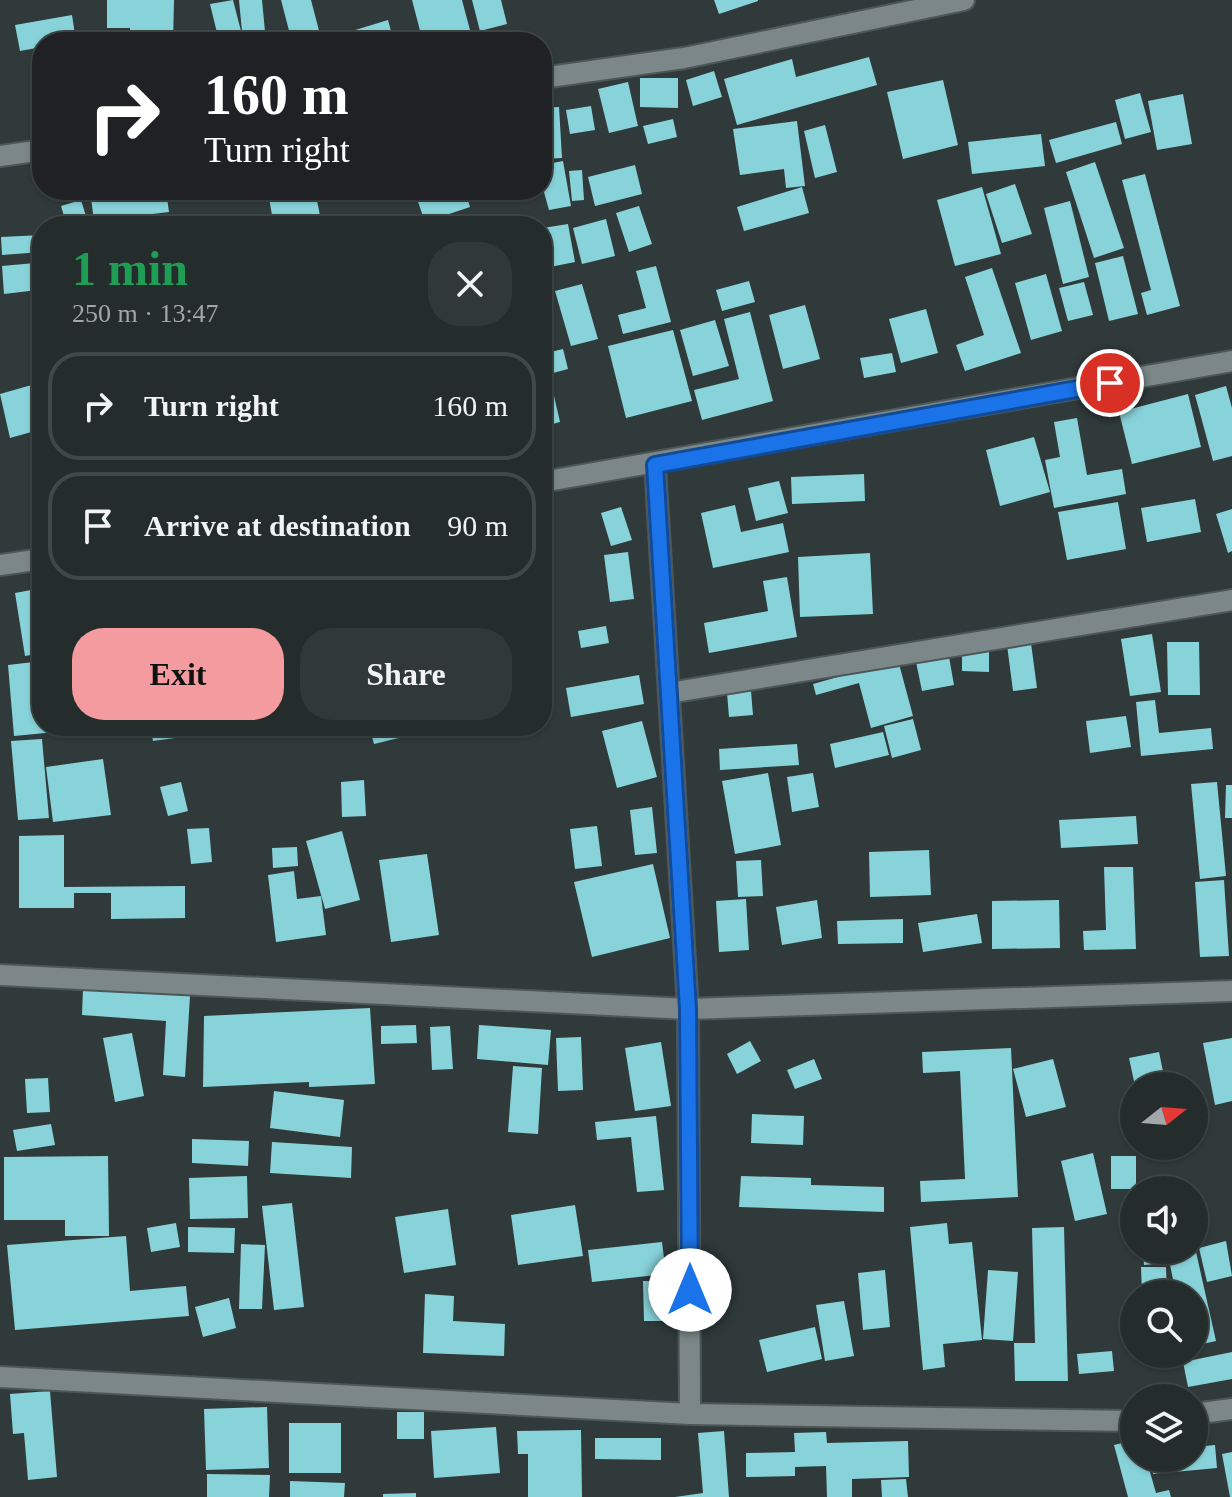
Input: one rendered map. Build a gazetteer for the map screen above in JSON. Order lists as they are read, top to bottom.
{
  "north": "right",
  "page": {
    "turn": ["160 m", "Turn right"],
    "heading": ["1 min", "250 m · 13:47"],
    "list": [
      {
        "name": "Turn right",
        "value": "160 m"
      },
      {
        "name": "Arrive at destination",
        "value": "90 m"
      }
    ],
    "buttons": ["Exit", "Share"]
  }
}
